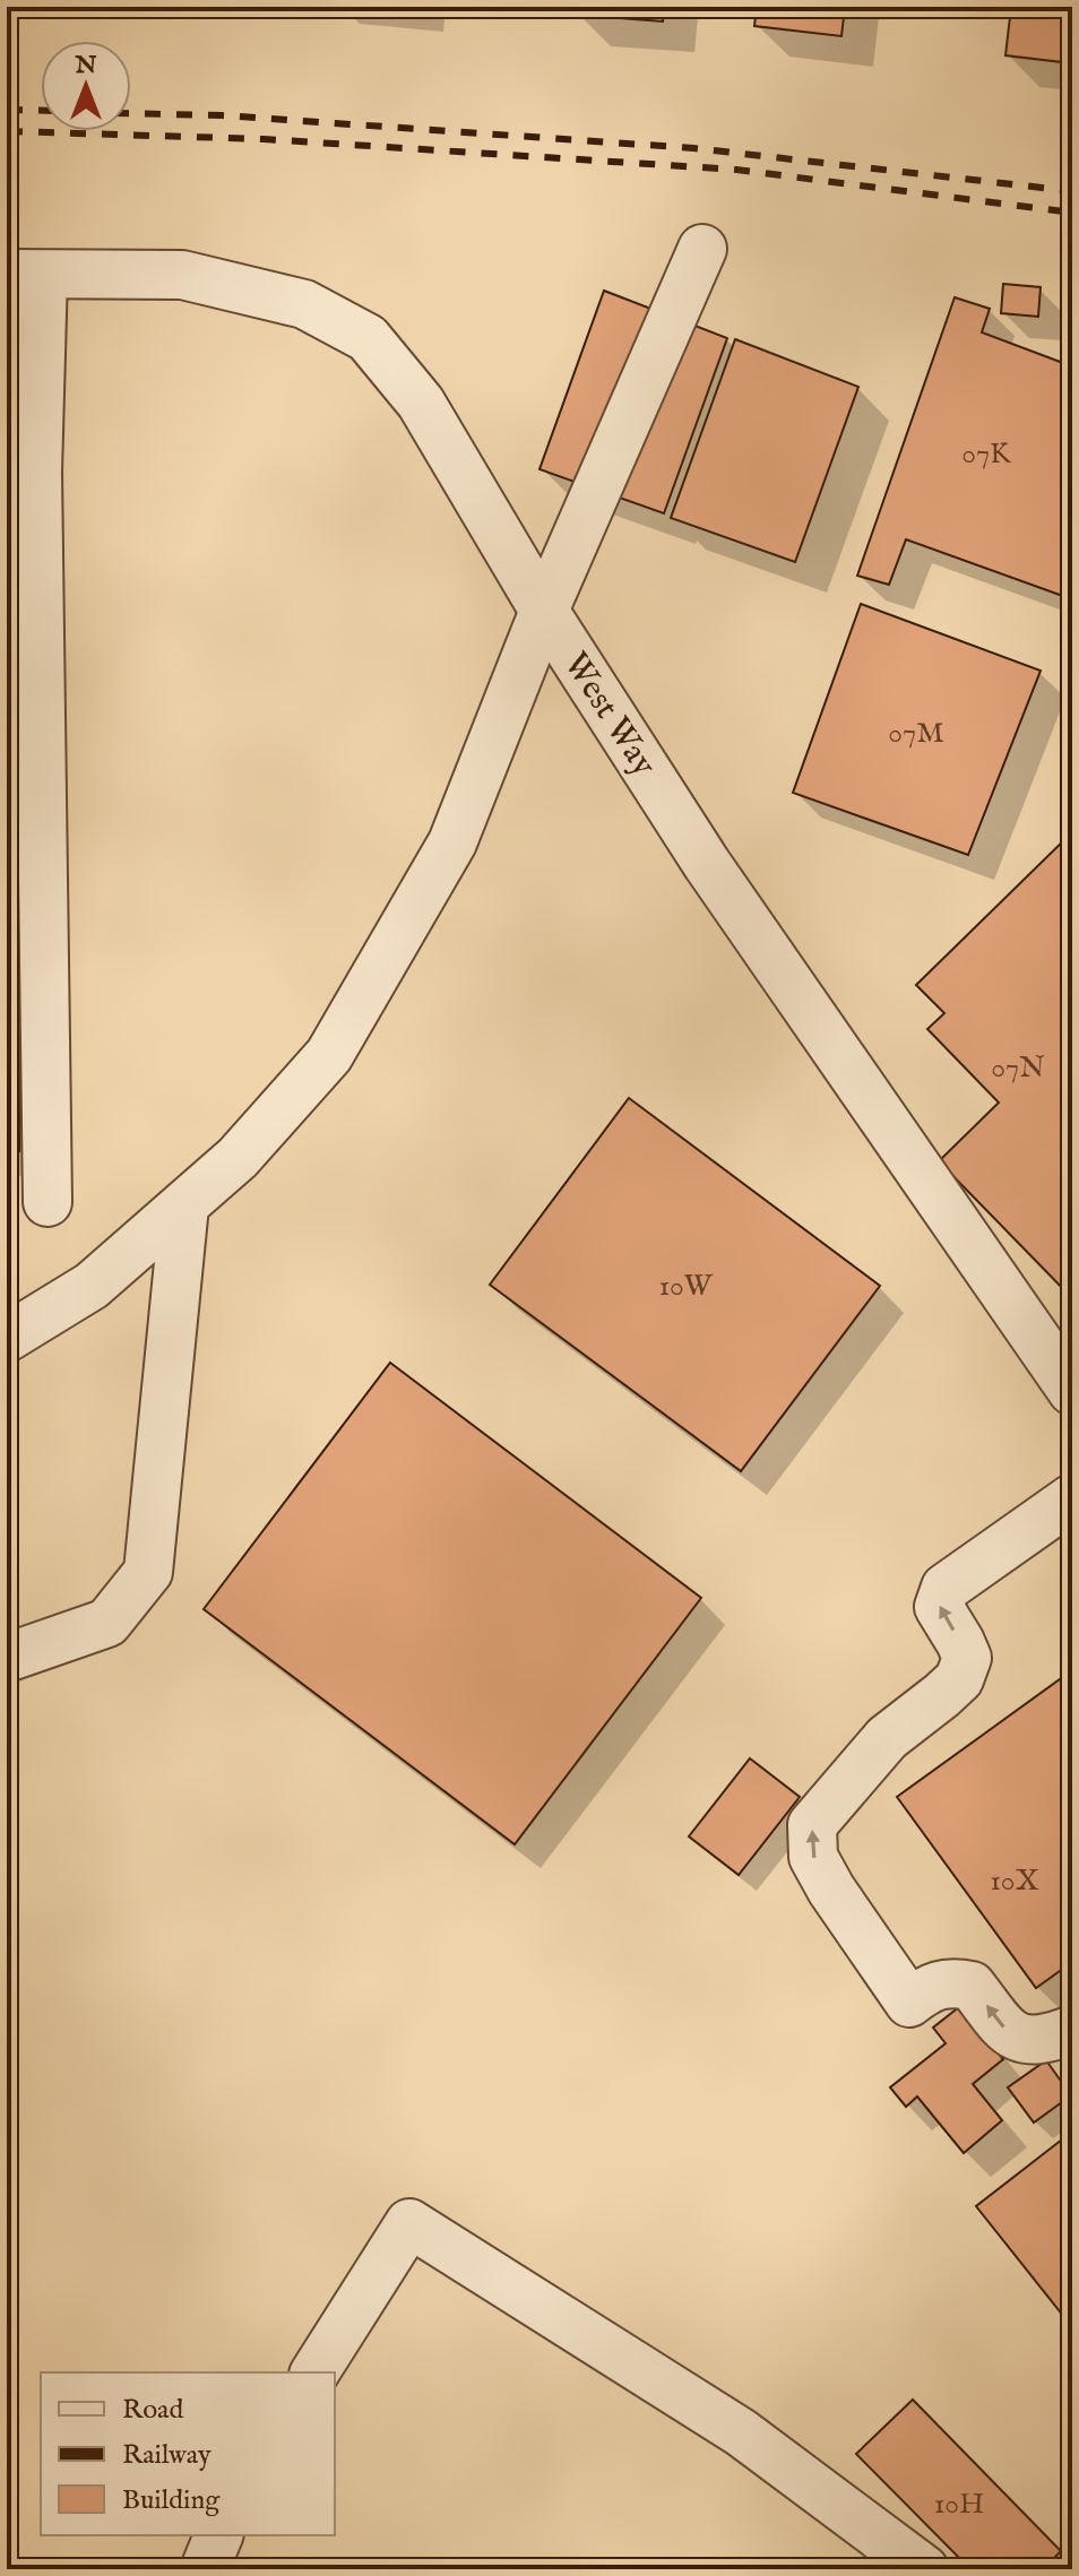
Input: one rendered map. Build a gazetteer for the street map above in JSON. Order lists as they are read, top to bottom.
{
  "streets": {
    "lane": ["West Way"]
  },
  "house_numbers": [
    "07K",
    "07M",
    "07N",
    "10W",
    "10X",
    "10H"
  ],
  "legend": ["Road", "Railway", "Building"],
  "north": "top"
}
